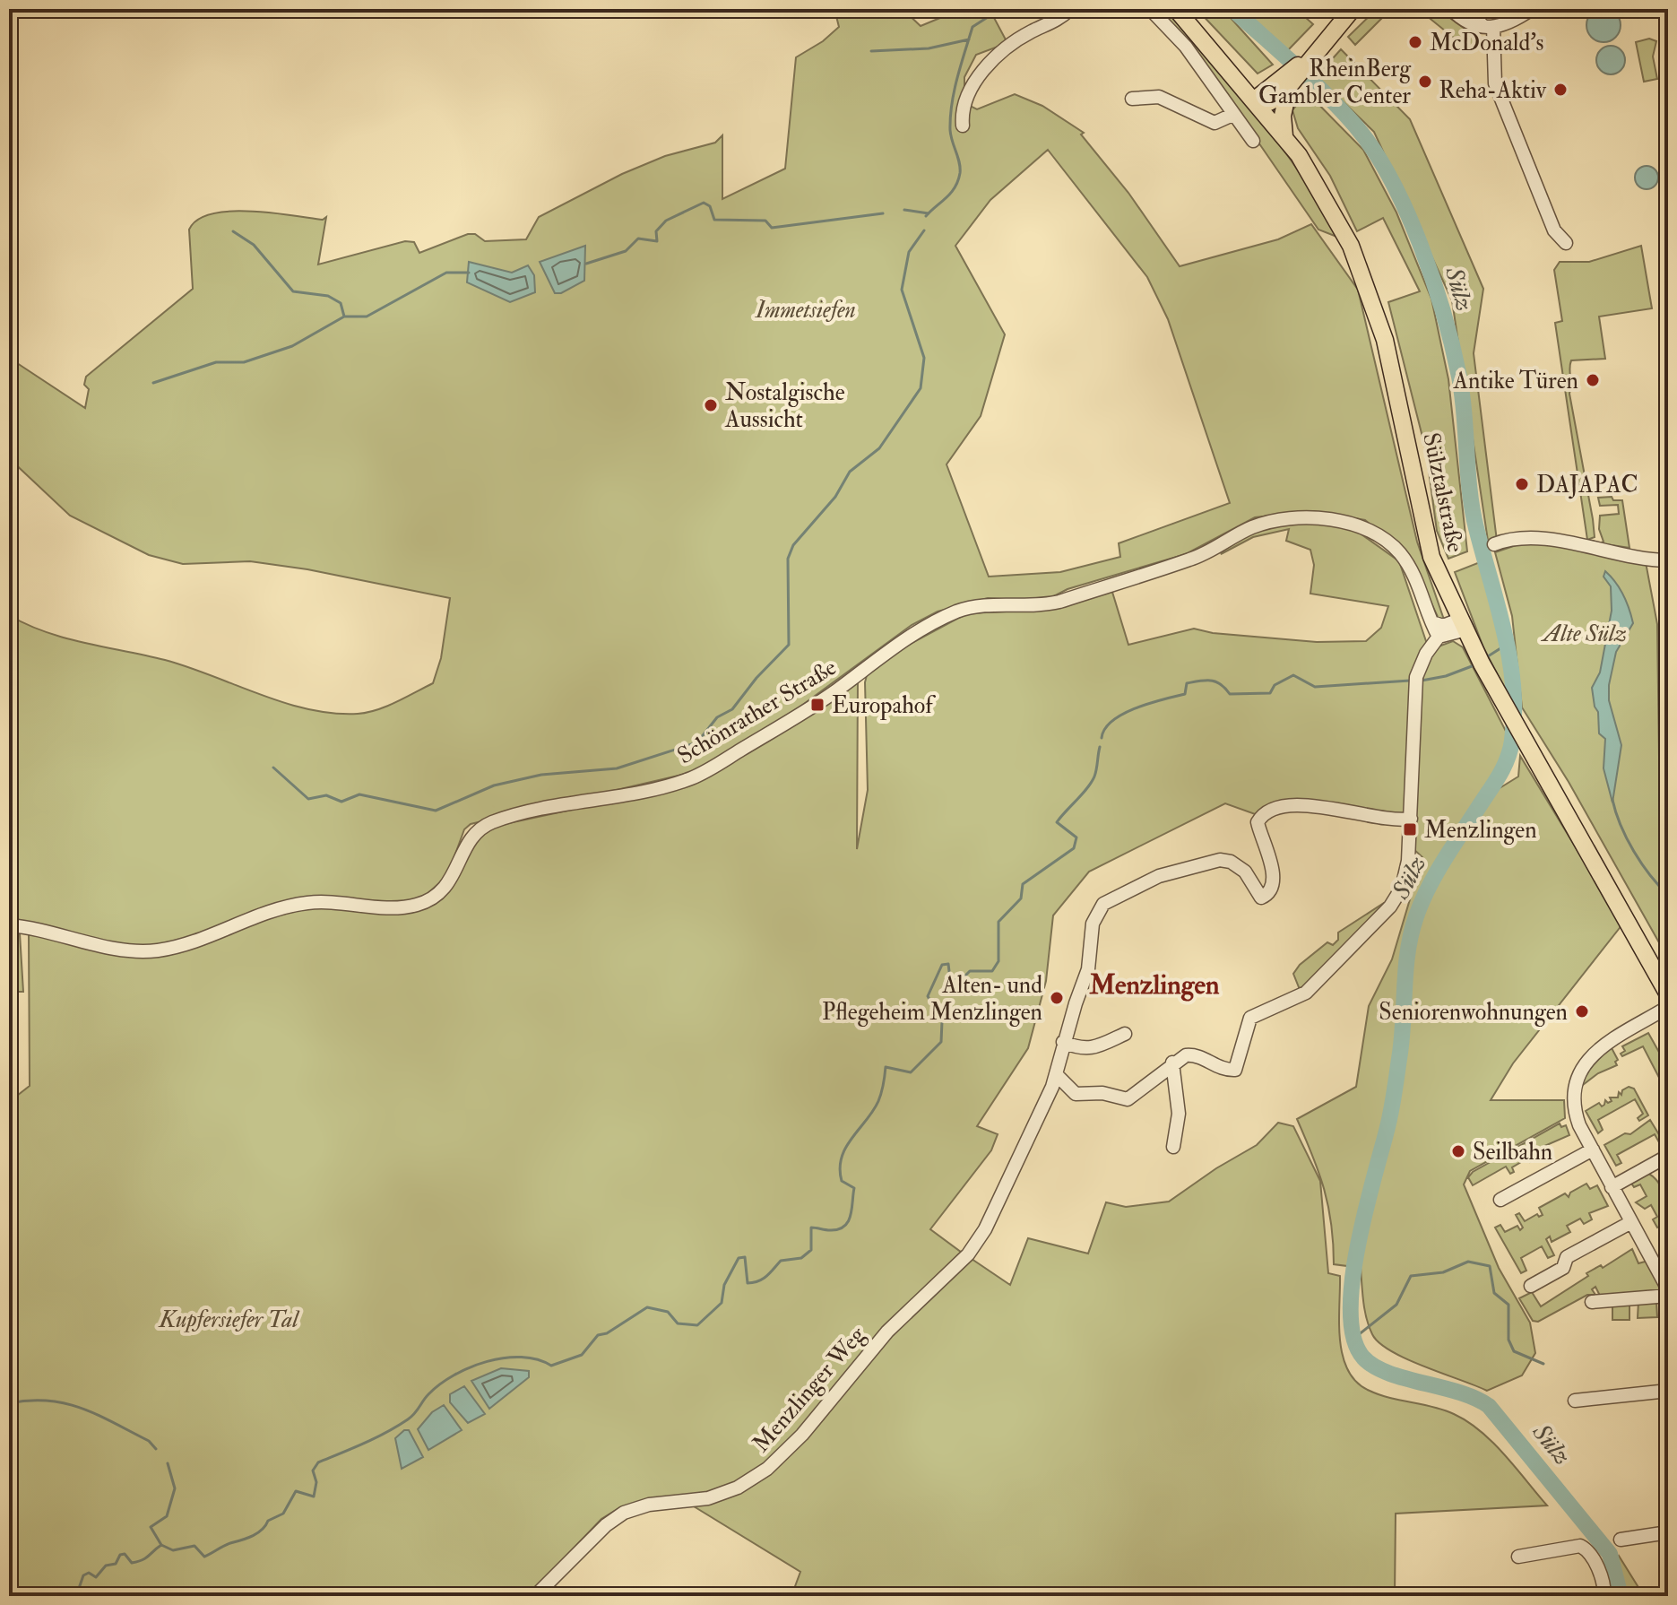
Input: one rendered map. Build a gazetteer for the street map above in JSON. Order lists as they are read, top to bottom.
{
  "streets": {
    "main road": ["Sülztalstraße"],
    "street": ["Schönrather Straße", "Menzlinger Weg"]
  },
  "districts": ["Menzlingen"],
  "water": ["Sülz"],
  "parks": ["Immetsiefen", "Alte Sülz", "Kupfersiefer Tal"],
  "places": {
    "other": [
      "McDonald's",
      "RheinBerg Gambler Center",
      "Reha-Aktiv",
      "Antike Türen",
      "Nostalgische Aussicht",
      "DAJAPAC",
      "Alten- und Pflegeheim Menzlingen",
      "Seniorenwohnungen",
      "Seilbahn"
    ],
    "transit": ["Europahof", "Menzlingen"]
  }
}
